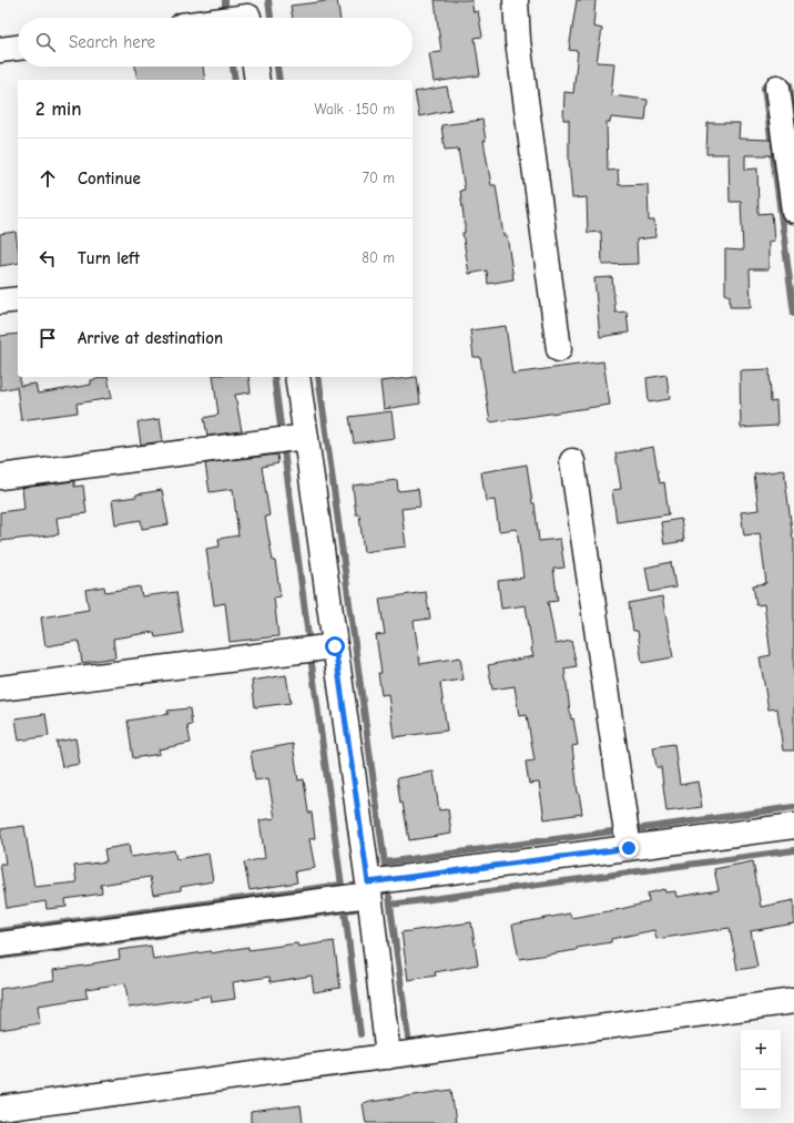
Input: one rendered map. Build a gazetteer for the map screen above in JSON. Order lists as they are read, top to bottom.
{
  "page": {
    "search": "Search here",
    "heading": ["2 min", "Walk · 150 m"],
    "list": [
      ["Continue", "70 m"],
      ["Turn left", "80 m"],
      "Arrive at destination"
    ],
    "map_buttons": ["+", "−"]
  }
}
